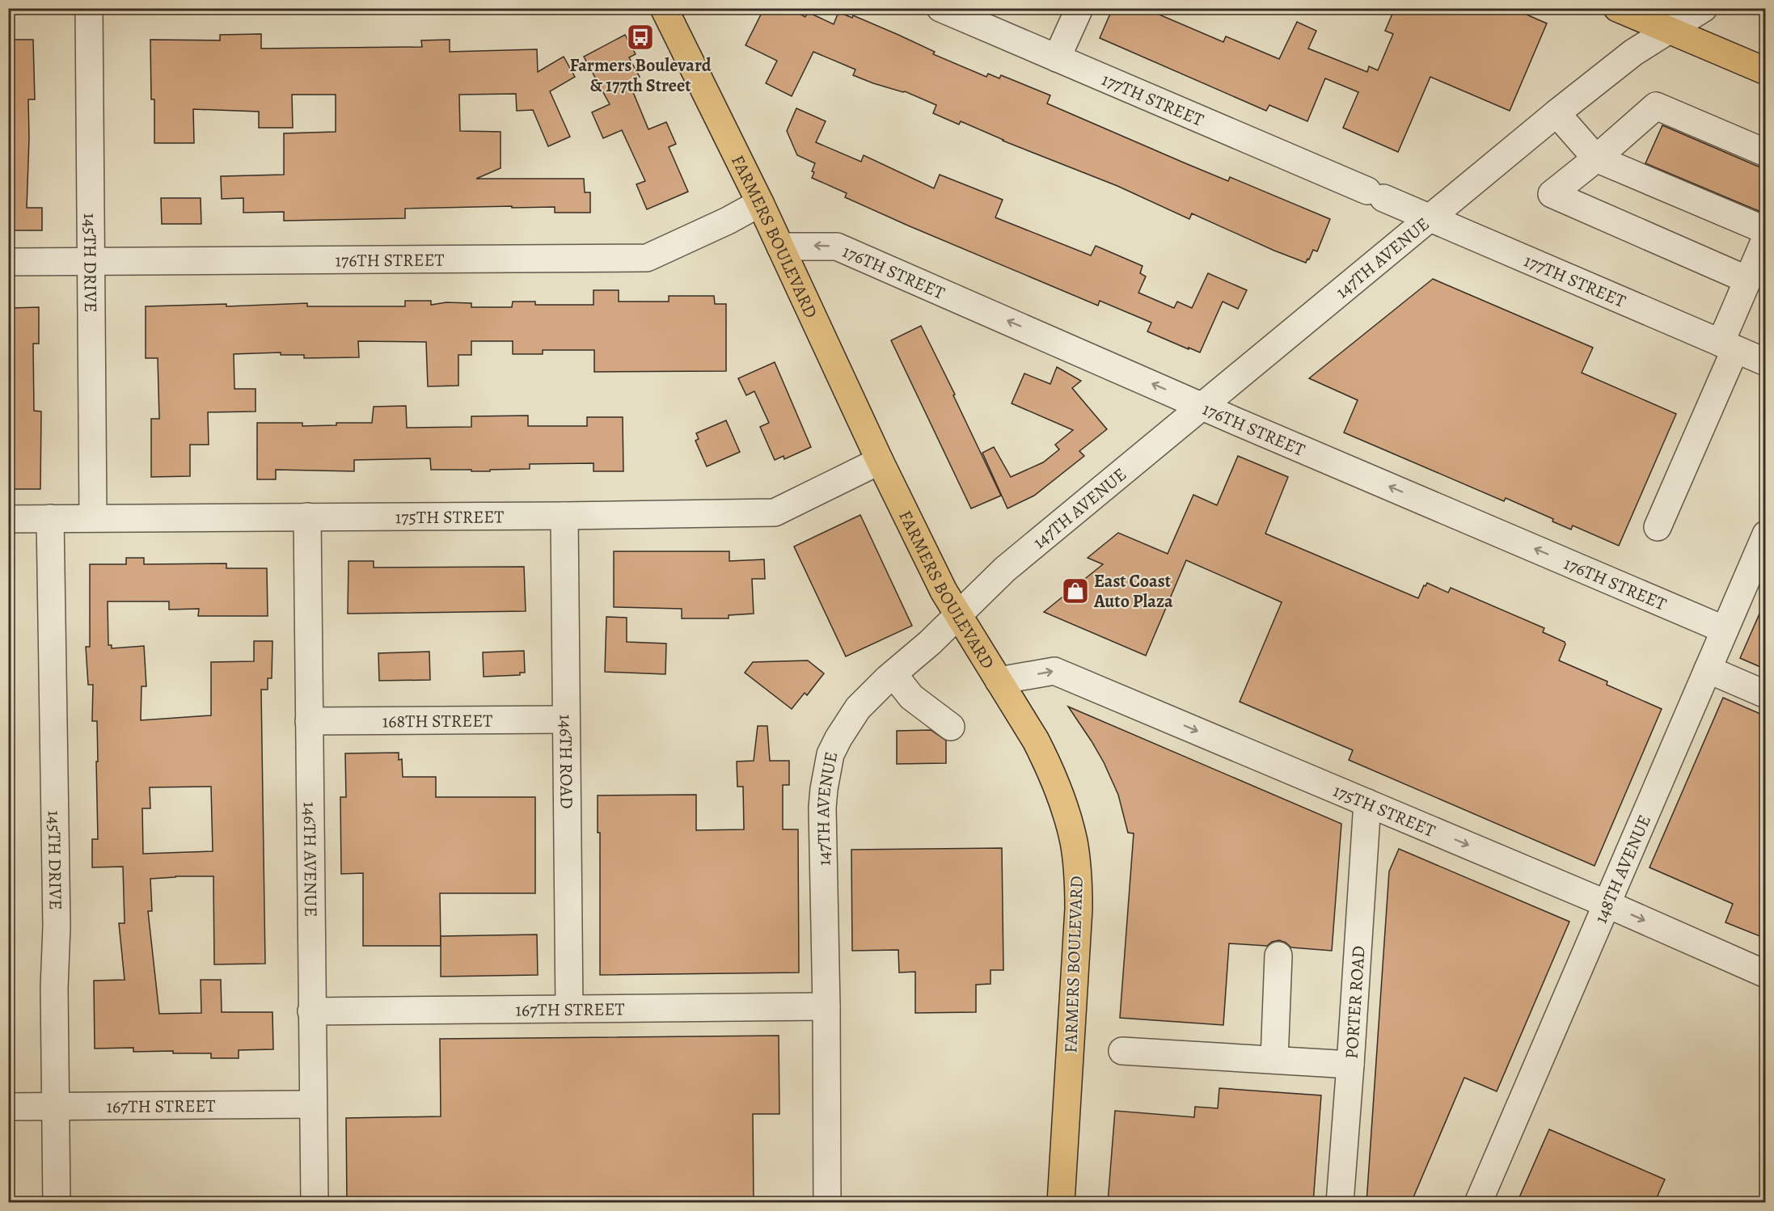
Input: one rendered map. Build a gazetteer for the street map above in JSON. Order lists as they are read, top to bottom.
{
  "streets": {
    "main road": ["FARMERS BOULEVARD"],
    "street": [
      "177TH STREET",
      "147TH AVENUE",
      "176TH STREET",
      "145TH DRIVE",
      "175TH STREET",
      "168TH STREET",
      "146TH ROAD",
      "146TH AVENUE",
      "148TH AVENUE",
      "PORTER ROAD",
      "167TH STREET"
    ]
  },
  "crossings": [
    ["177TH STREET", "147TH AVENUE"],
    ["FARMERS BOULEVARD", "147TH AVENUE"],
    ["FARMERS BOULEVARD", "176TH STREET"],
    ["FARMERS BOULEVARD", "175TH STREET"],
    ["147TH AVENUE", "176TH STREET"],
    ["147TH AVENUE", "167TH STREET"],
    ["176TH STREET", "145TH DRIVE"],
    ["176TH STREET", "148TH AVENUE"],
    ["145TH DRIVE", "175TH STREET"],
    ["145TH DRIVE", "167TH STREET"],
    ["175TH STREET", "146TH ROAD"],
    ["175TH STREET", "146TH AVENUE"],
    ["175TH STREET", "148TH AVENUE"],
    ["175TH STREET", "PORTER ROAD"],
    ["168TH STREET", "146TH ROAD"],
    ["168TH STREET", "146TH AVENUE"],
    ["146TH ROAD", "167TH STREET"],
    ["146TH AVENUE", "167TH STREET"]
  ],
  "one_way": ["176TH STREET", "175TH STREET"],
  "places": {
    "bus stop": ["Farmers Boulevard & 177th Street"],
    "shop": ["East Coast Auto Plaza"]
  }
}
